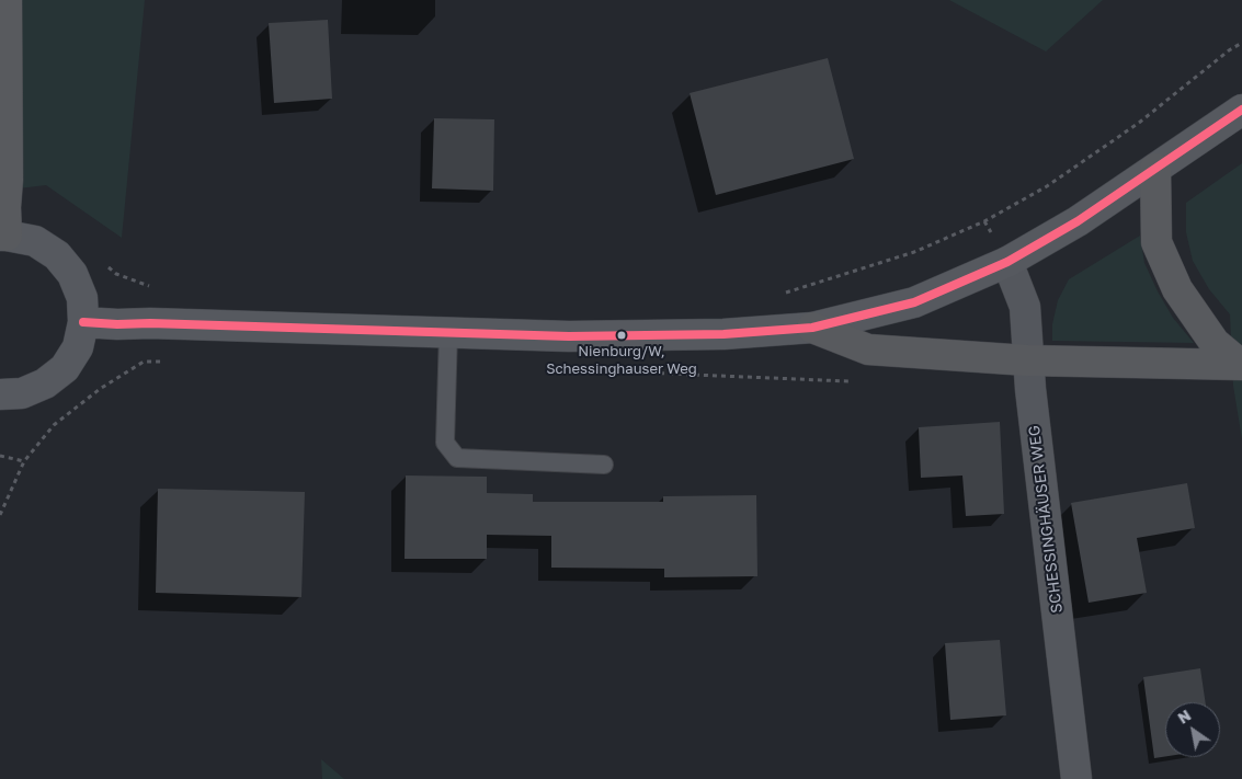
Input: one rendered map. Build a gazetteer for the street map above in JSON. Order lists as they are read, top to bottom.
{
  "streets": {
    "street": ["SCHESSINGHÄUSER WEG"]
  },
  "places": ["Nienburg/W, Schessinghauser Weg"],
  "north": "top left"
}
